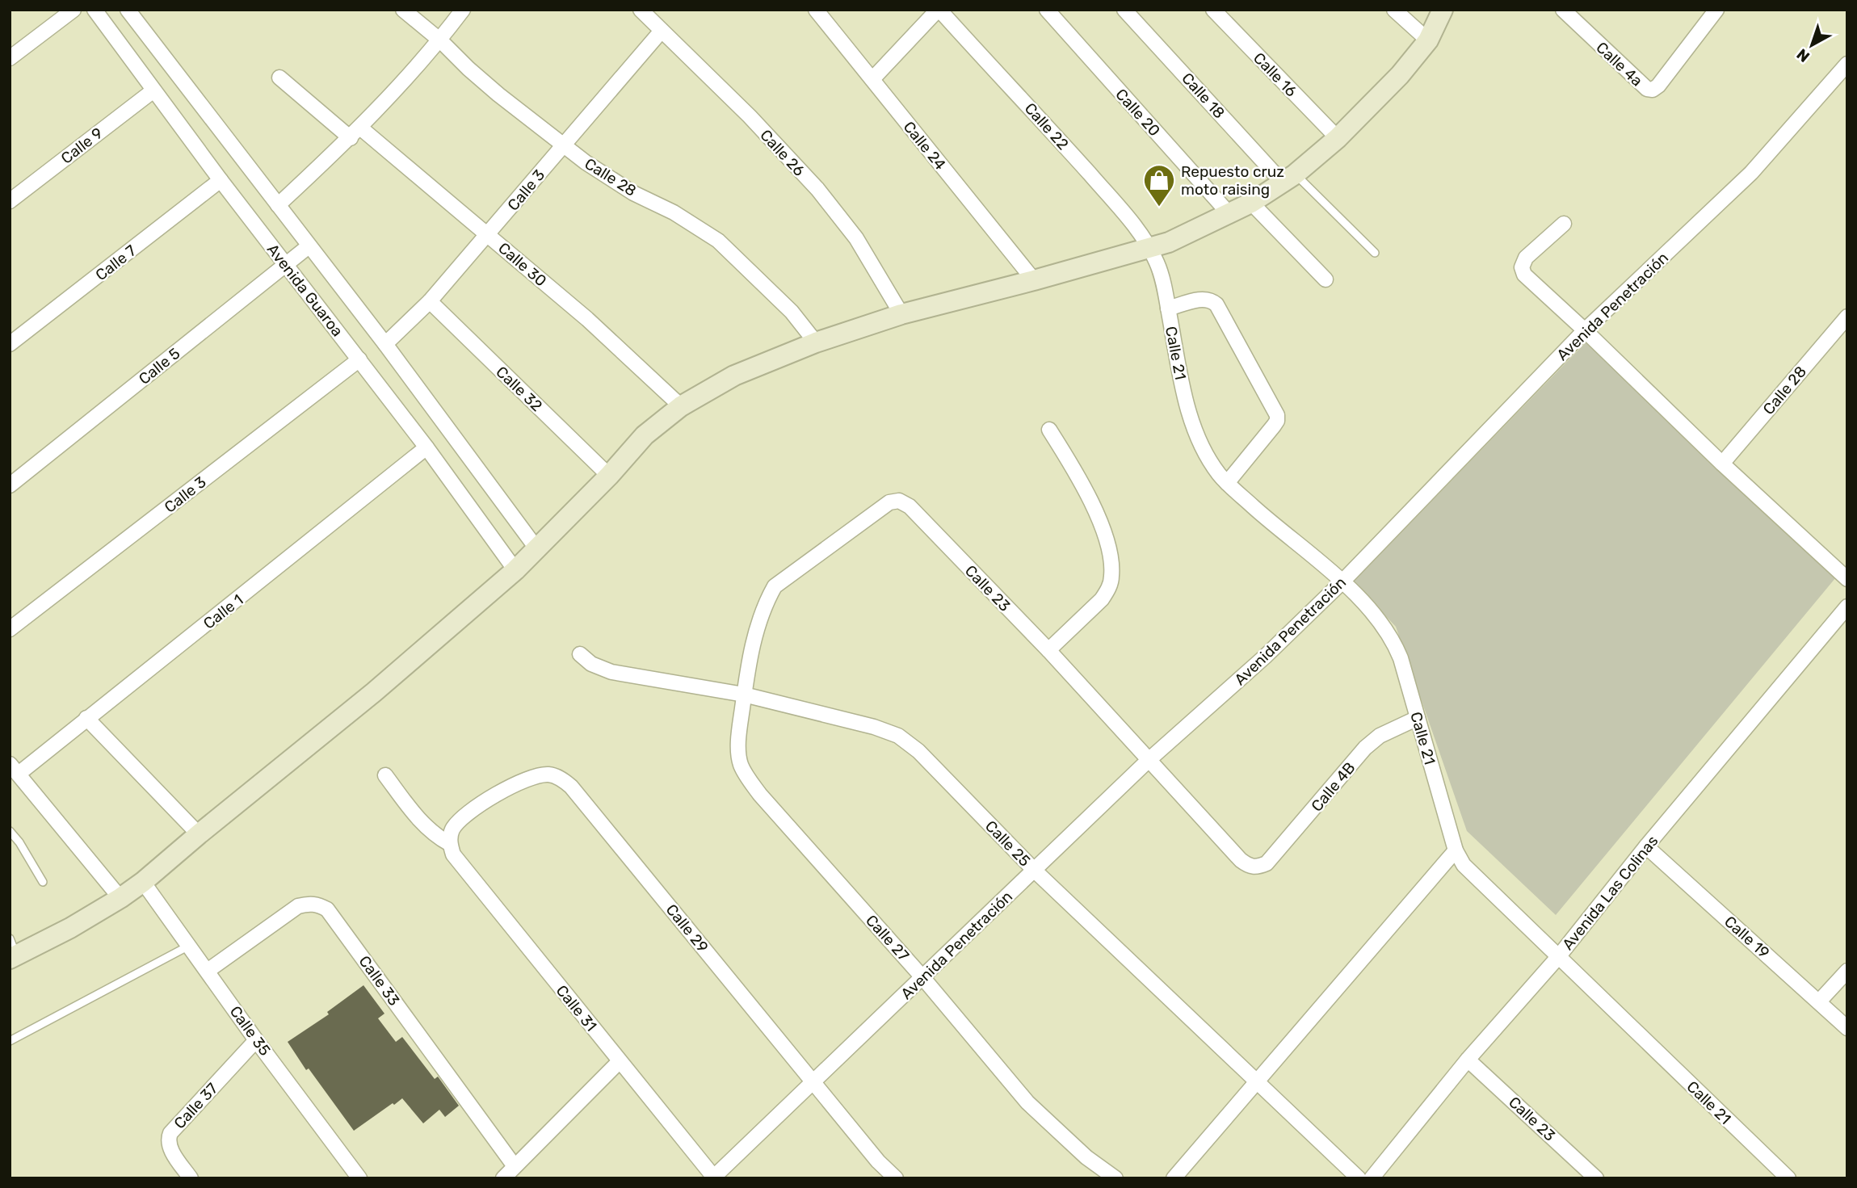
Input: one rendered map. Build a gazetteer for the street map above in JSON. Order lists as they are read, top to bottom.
{
  "streets": {
    "street": [
      "Calle 4a",
      "Calle 16",
      "Calle 18",
      "Calle 20",
      "Calle 22",
      "Calle 9",
      "Calle 24",
      "Calle 26",
      "Calle 28",
      "Calle 3",
      "Calle 7",
      "Calle 30",
      "Avenida Guaroa",
      "Avenida Penetración",
      "Calle 21",
      "Calle 5",
      "Calle 32",
      "Calle 23",
      "Calle 1",
      "Calle 4B",
      "Calle 25",
      "Avenida Las Colinas",
      "Calle 29",
      "Calle 19",
      "Calle 27",
      "Calle 33",
      "Calle 31",
      "Calle 35",
      "Calle 37"
    ]
  },
  "crossings": [
    ["Calle 22", "Calle 21"],
    ["Calle 9", "Avenida Guaroa"],
    ["Calle 26", "Calle 3"],
    ["Calle 28", "Calle 3"],
    ["Calle 3", "Calle 30"],
    ["Calle 3", "Avenida Guaroa"],
    ["Calle 3", "Calle 32"],
    ["Calle 7", "Avenida Guaroa"],
    ["Avenida Guaroa", "Calle 5"],
    ["Avenida Guaroa", "Calle 1"],
    ["Avenida Penetración", "Calle 21"],
    ["Avenida Penetración", "Calle 23"],
    ["Avenida Penetración", "Calle 25"],
    ["Avenida Penetración", "Calle 29"],
    ["Avenida Penetración", "Calle 27"],
    ["Avenida Penetración", "Calle 31"],
    ["Calle 21", "Calle 4B"],
    ["Calle 21", "Avenida Las Colinas"],
    ["Calle 23", "Calle 4B"],
    ["Calle 23", "Calle 25"],
    ["Calle 23", "Avenida Las Colinas"],
    ["Calle 23", "Calle 27"],
    ["Calle 25", "Calle 27"],
    ["Avenida Las Colinas", "Calle 19"],
    ["Calle 29", "Calle 31"],
    ["Calle 33", "Calle 35"],
    ["Calle 35", "Calle 37"]
  ],
  "places": {
    "shop": ["Repuesto cruz moto raising"]
  },
  "north": "bottom left"
}
